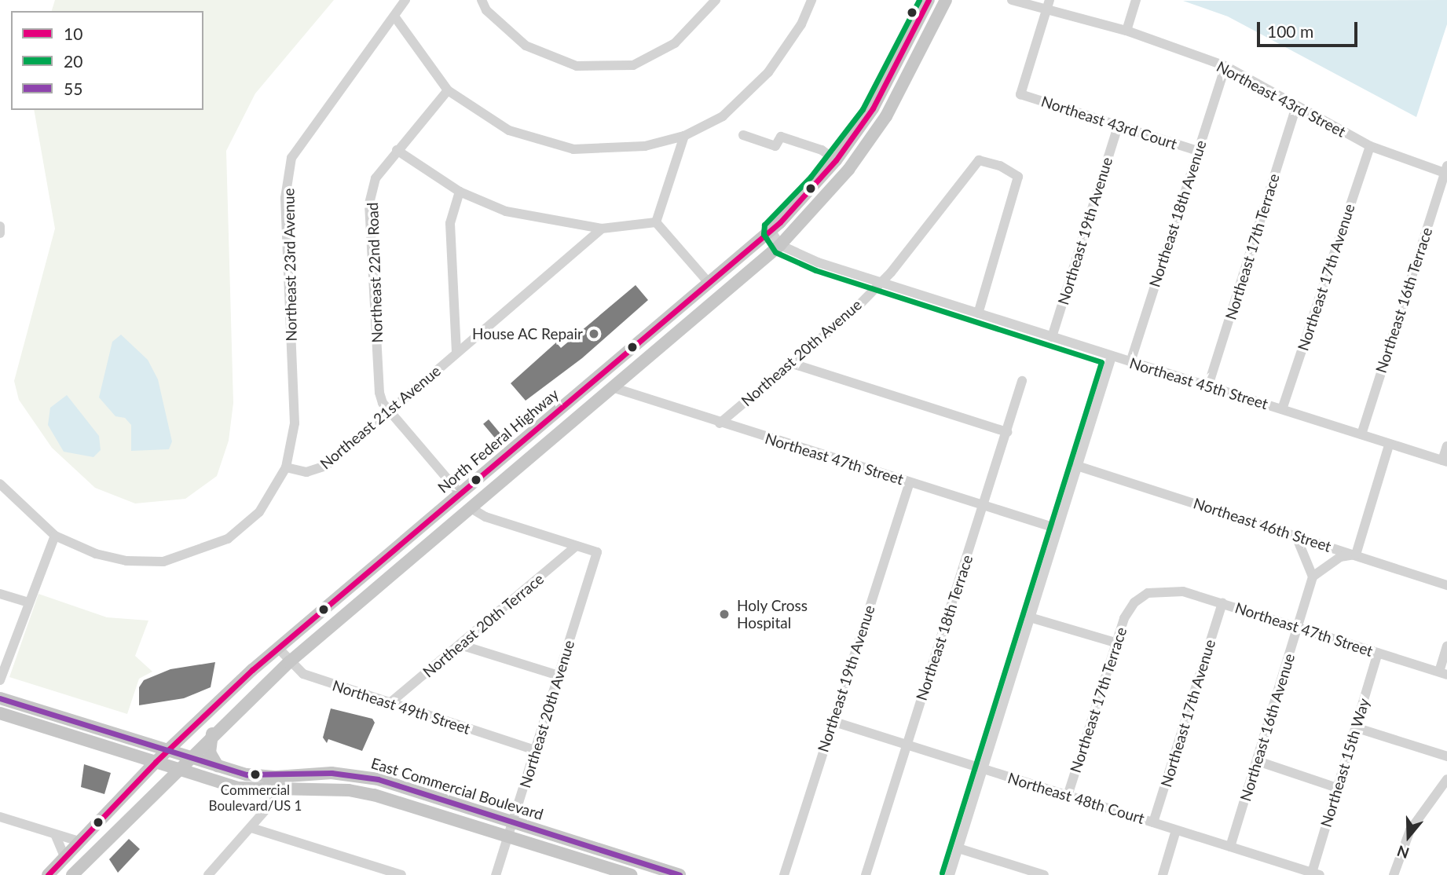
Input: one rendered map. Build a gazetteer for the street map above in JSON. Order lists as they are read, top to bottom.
{
  "streets": {
    "main road": ["North Federal Highway", "East Commercial Boulevard"],
    "street": [
      "Northeast 43rd Street",
      "Northeast 43rd Court",
      "Northeast 18th Avenue",
      "Northeast 19th Avenue",
      "Northeast 17th Terrace",
      "Northeast 23rd Avenue",
      "Northeast 22nd Road",
      "Northeast 17th Avenue",
      "Northeast 16th Terrace",
      "Northeast 20th Avenue",
      "Northeast 45th Street",
      "Northeast 21st Avenue",
      "Northeast 47th Street",
      "Northeast 46th Street",
      "Northeast 20th Terrace",
      "Northeast 18th Terrace",
      "Northeast 49th Street",
      "Northeast 16th Avenue",
      "Northeast 15th Way",
      "Northeast 48th Court"
    ]
  },
  "crossings": [
    ["Northeast 43rd Street", "Northeast 43rd Court"],
    ["Northeast 43rd Street", "Northeast 18th Avenue"],
    ["Northeast 43rd Street", "Northeast 17th Terrace"],
    ["Northeast 43rd Street", "Northeast 17th Avenue"],
    ["Northeast 43rd Street", "Northeast 16th Terrace"],
    ["Northeast 43rd Court", "Northeast 18th Avenue"],
    ["Northeast 43rd Court", "Northeast 19th Avenue"],
    ["Northeast 18th Avenue", "Northeast 45th Street"],
    ["Northeast 19th Avenue", "Northeast 45th Street"],
    ["Northeast 19th Avenue", "Northeast 47th Street"],
    ["Northeast 19th Avenue", "Northeast 48th Court"],
    ["Northeast 17th Terrace", "Northeast 45th Street"],
    ["Northeast 17th Terrace", "Northeast 47th Street"],
    ["Northeast 17th Terrace", "Northeast 48th Court"],
    ["Northeast 23rd Avenue", "Northeast 21st Avenue"],
    ["Northeast 22nd Road", "Northeast 21st Avenue"],
    ["Northeast 22nd Road", "North Federal Highway"],
    ["Northeast 17th Avenue", "Northeast 45th Street"],
    ["Northeast 17th Avenue", "Northeast 47th Street"],
    ["Northeast 17th Avenue", "Northeast 48th Court"],
    ["Northeast 16th Terrace", "Northeast 45th Street"],
    ["Northeast 20th Avenue", "Northeast 45th Street"],
    ["Northeast 20th Avenue", "Northeast 47th Street"],
    ["Northeast 20th Avenue", "Northeast 20th Terrace"],
    ["Northeast 20th Avenue", "Northeast 49th Street"],
    ["Northeast 20th Avenue", "East Commercial Boulevard"],
    ["North Federal Highway", "Northeast 49th Street"],
    ["North Federal Highway", "East Commercial Boulevard"],
    ["Northeast 47th Street", "Northeast 18th Terrace"],
    ["Northeast 47th Street", "Northeast 16th Avenue"],
    ["Northeast 47th Street", "Northeast 15th Way"],
    ["Northeast 20th Terrace", "Northeast 49th Street"],
    ["Northeast 18th Terrace", "Northeast 48th Court"],
    ["Northeast 16th Avenue", "Northeast 48th Court"],
    ["Northeast 15th Way", "Northeast 48th Court"]
  ],
  "places": ["House AC Repair", "Holy Cross Hospital", "Commercial Boulevard/US 1"],
  "lines": ["transit line 10", "transit line 20", "transit line 55"],
  "legend": ["10", "20", "55"],
  "scale_bar": "100 m",
  "north": "bottom"
}
